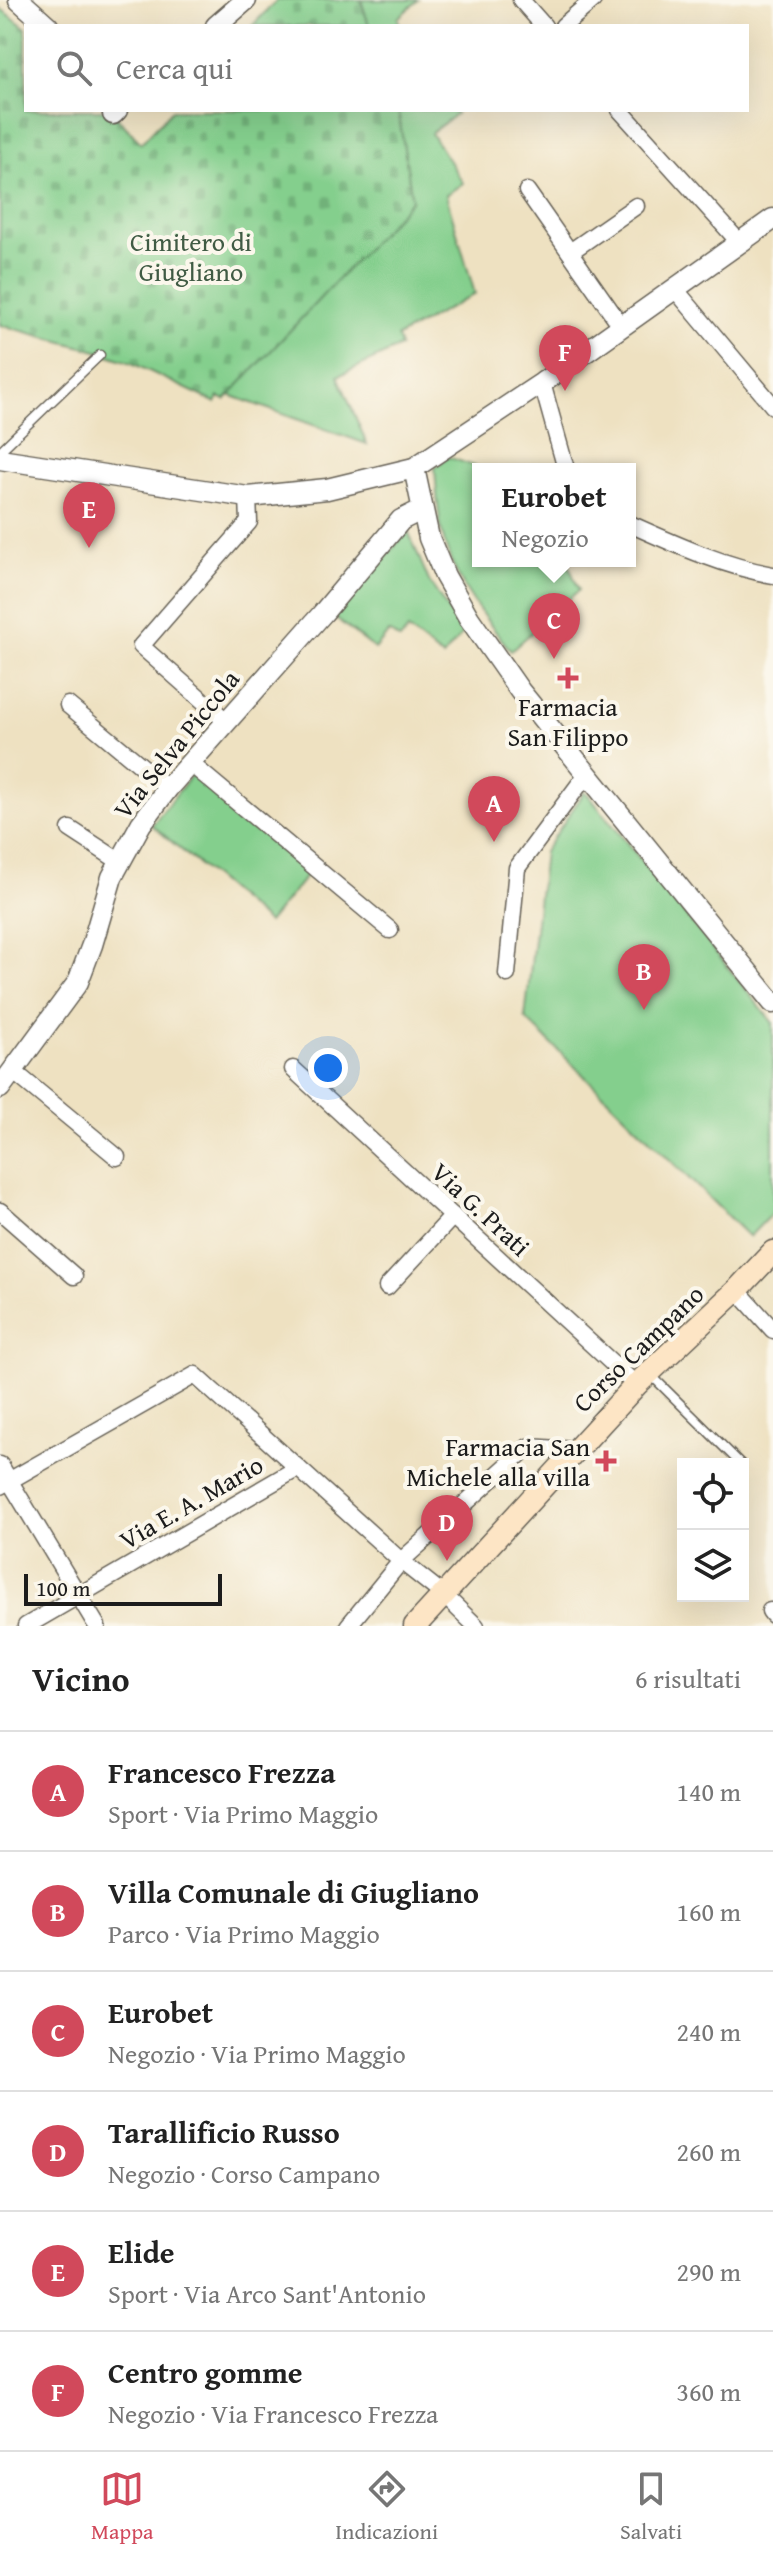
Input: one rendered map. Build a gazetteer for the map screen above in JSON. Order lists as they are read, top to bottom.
{
  "streets": {
    "main road": ["Corso Campano"],
    "street": ["Via Selva Piccola", "Via G. Prati", "Via E. A. Mario"]
  },
  "crossings": [
    ["Via G. Prati", "Corso Campano"]
  ],
  "parks": ["Cimitero di Giugliano"],
  "places": {
    "health": ["Farmacia San Filippo", "Farmacia San Michele alla villa"]
  },
  "scale_bar": "100 m",
  "page": {
    "search": "Cerca qui",
    "pins": [
      "F",
      "E",
      "C",
      "A",
      "B",
      "D"
    ],
    "popup": ["Eurobet", "Negozio"],
    "scale": "100 m",
    "heading": ["Vicino", "6 risultati"],
    "list": [
      {
        "mark": "A",
        "name": "Francesco Frezza",
        "note": "Sport · Via Primo Maggio",
        "value": "140 m"
      },
      {
        "mark": "B",
        "name": "Villa Comunale di Giugliano",
        "note": "Parco · Via Primo Maggio",
        "value": "160 m"
      },
      {
        "mark": "C",
        "name": "Eurobet",
        "note": "Negozio · Via Primo Maggio",
        "value": "240 m"
      },
      {
        "mark": "D",
        "name": "Tarallificio Russo",
        "note": "Negozio · Corso Campano",
        "value": "260 m"
      },
      {
        "mark": "E",
        "name": "Elide",
        "note": "Sport · Via Arco Sant'Antonio",
        "value": "290 m"
      },
      {
        "mark": "F",
        "name": "Centro gomme",
        "note": "Negozio · Via Francesco Frezza",
        "value": "360 m"
      }
    ],
    "nav": ["Mappa", "Indicazioni", "Salvati"]
  }
}
